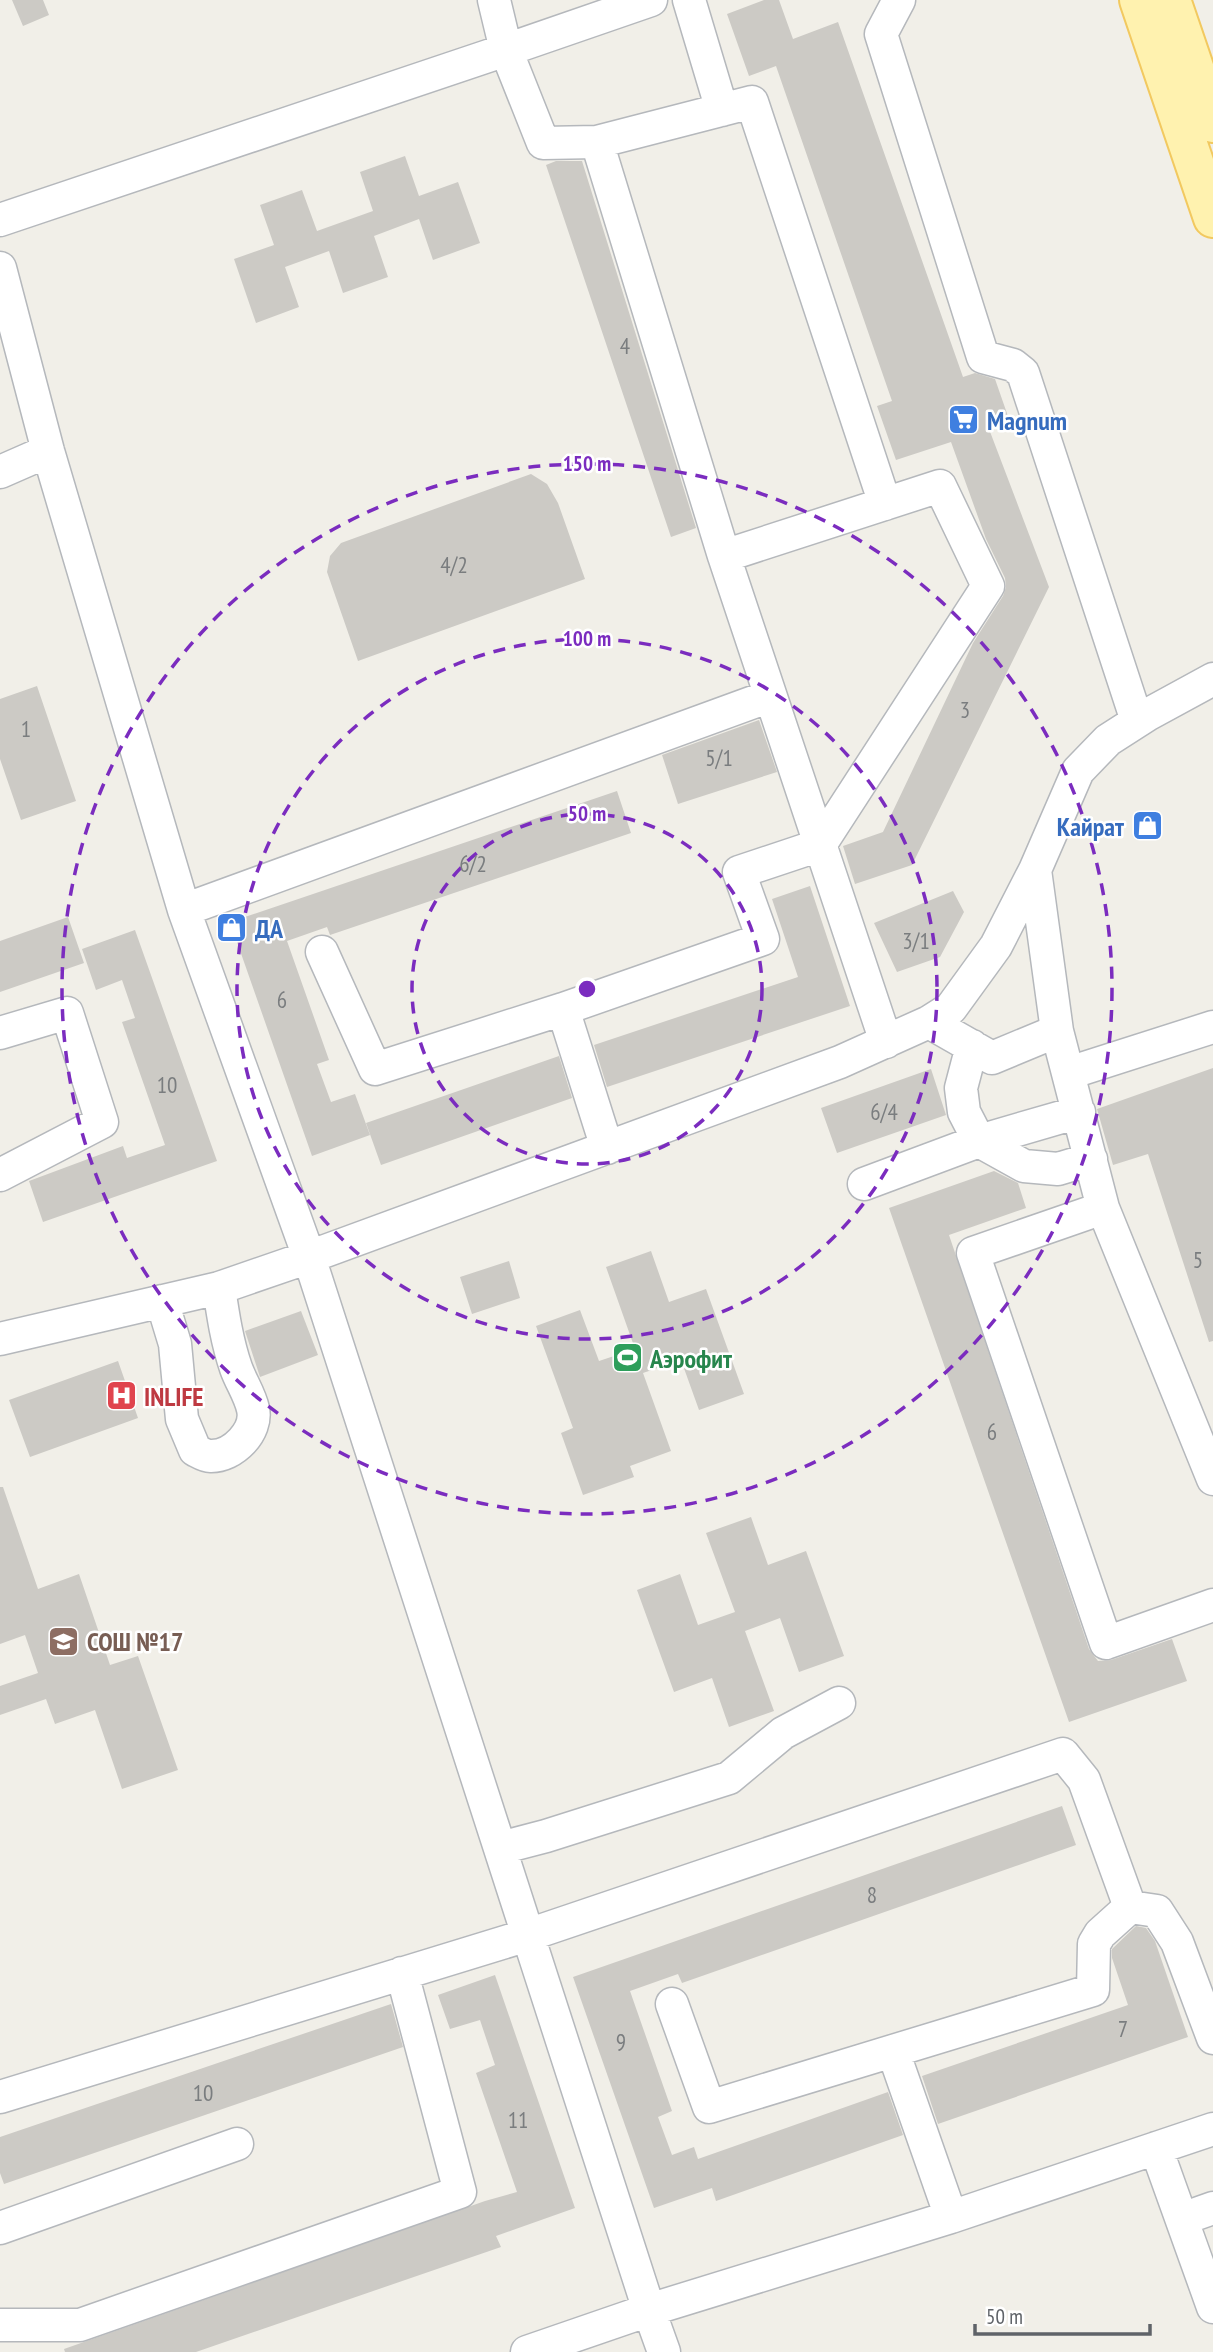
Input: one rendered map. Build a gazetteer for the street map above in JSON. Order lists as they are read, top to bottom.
{
  "places": {
    "supermarket": ["Magnum"],
    "shop": ["Кайрат", "ДА"],
    "sports": ["Аэрофит"],
    "hospital": ["INLIFE"],
    "school or university": ["СОШ №17"]
  },
  "house_numbers": [
    "4",
    "4/2",
    "3",
    "1",
    "5/1",
    "6/2",
    "3/1",
    "6",
    "10",
    "6/4",
    "5",
    "6",
    "8",
    "7",
    "9",
    "10",
    "11"
  ],
  "scale_bar": "50 m",
  "rings": ["150 m", "100 m", "50 m"]
}
